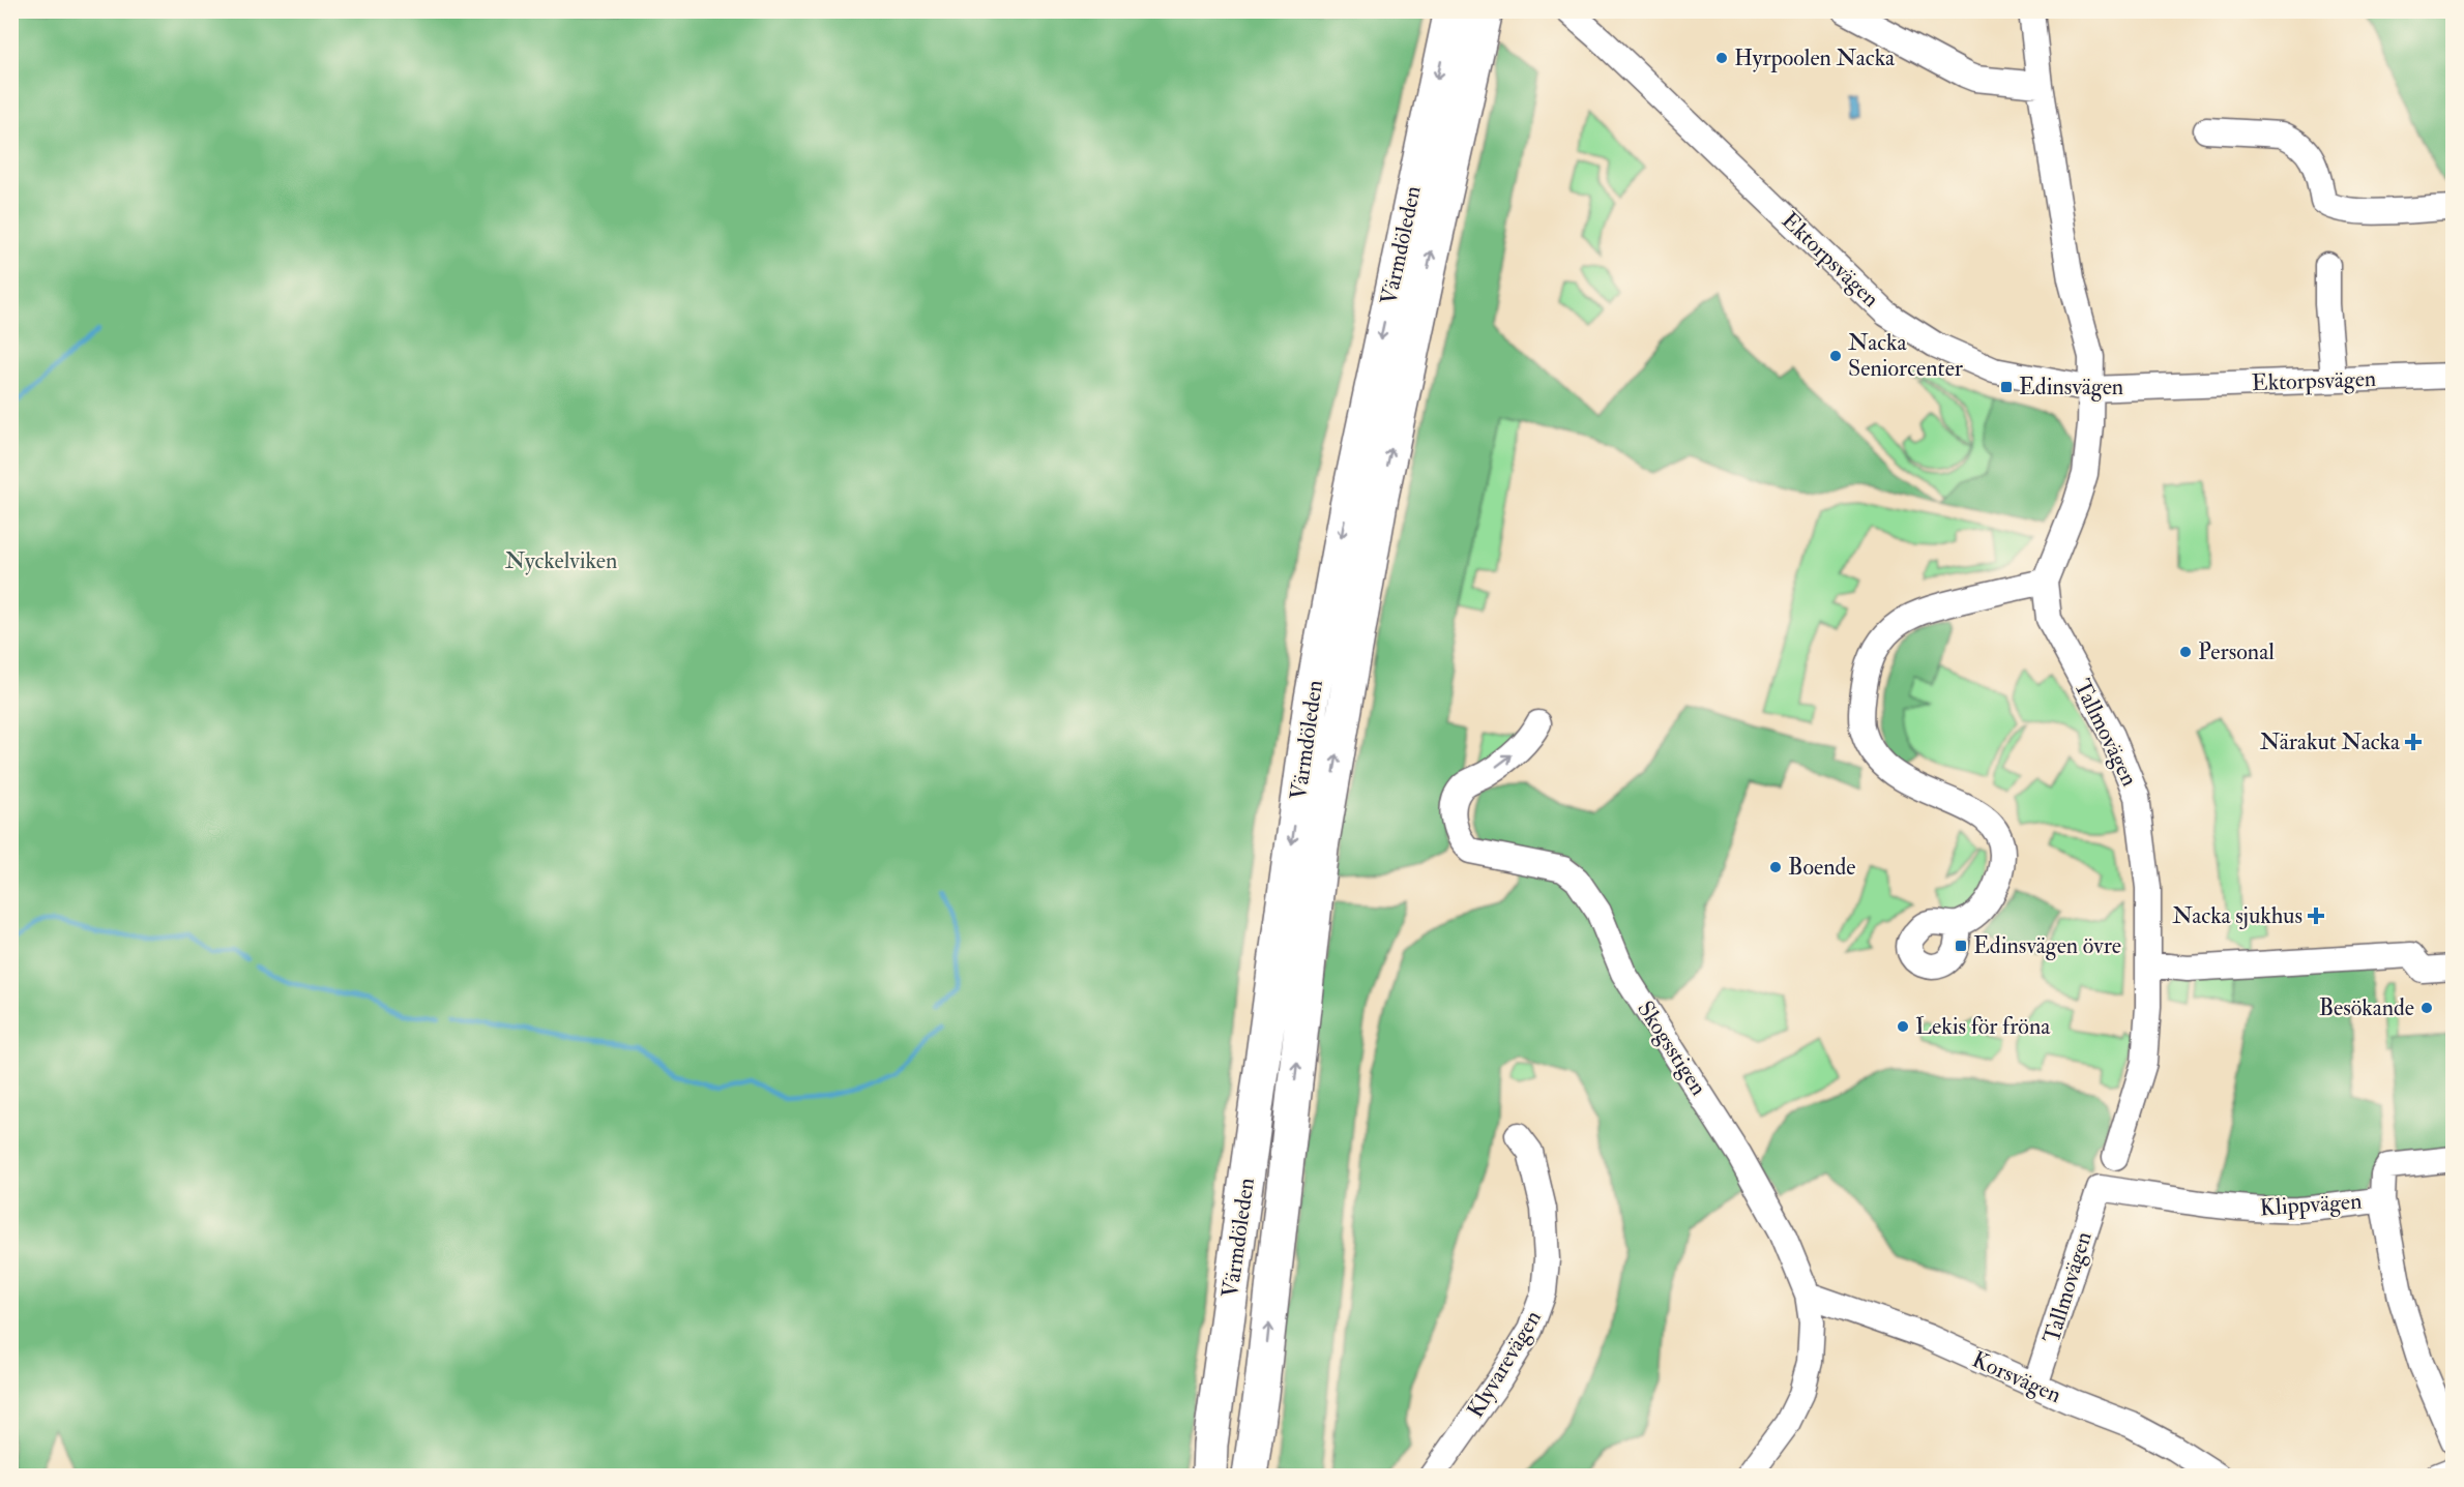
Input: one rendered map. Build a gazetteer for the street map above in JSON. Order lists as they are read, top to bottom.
{
  "streets": {
    "highway": ["Värmdöleden"],
    "street": [
      "Ektorpsvägen",
      "Tallmovägen",
      "Skogsstigen",
      "Klippvägen",
      "Klyvarevägen",
      "Korsvägen"
    ]
  },
  "crossings": [
    ["Tallmovägen", "Klippvägen"],
    ["Tallmovägen", "Korsvägen"],
    ["Skogsstigen", "Korsvägen"]
  ],
  "one_way": ["Skogsstigen"],
  "parks": ["Nyckelviken"],
  "places": {
    "other": [
      "Hyrpoolen Nacka",
      "Nacka Seniorcenter",
      "Personal",
      "Boende",
      "Besökande",
      "Lekis för fröna"
    ],
    "transit": ["Edinsvägen", "Edinsvägen övre"],
    "health": ["Närakut Nacka", "Nacka sjukhus"]
  }
}
